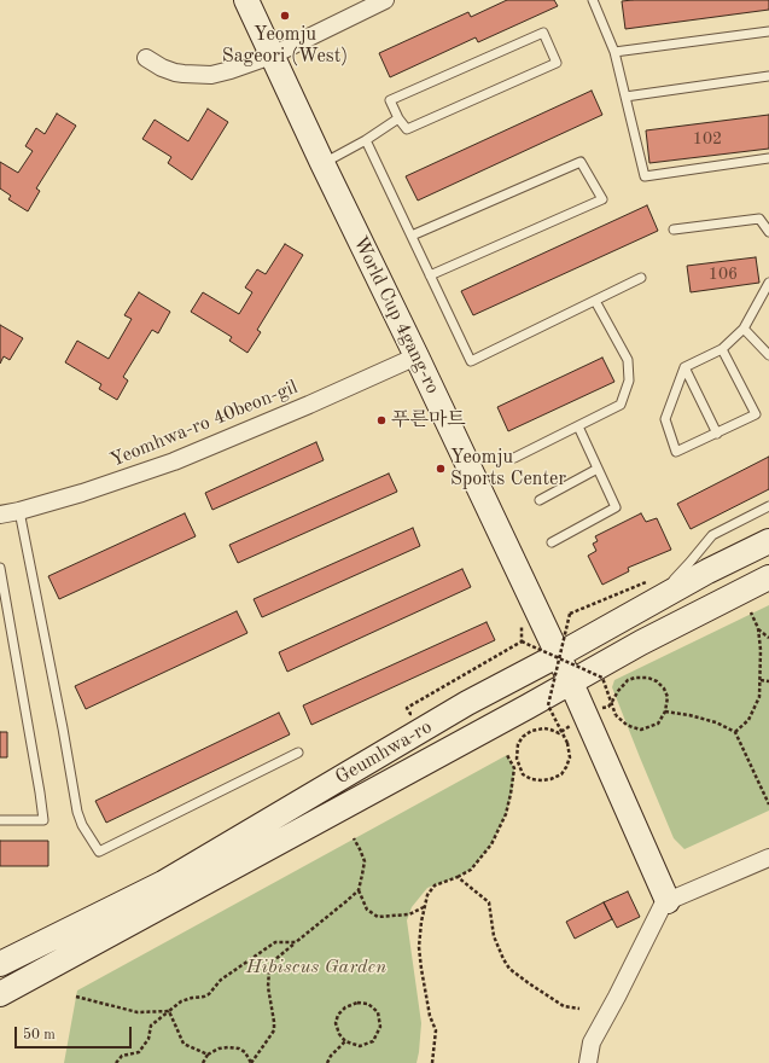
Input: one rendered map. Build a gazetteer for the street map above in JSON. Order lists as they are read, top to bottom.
{
  "streets": {
    "main road": ["World Cup 4gang-ro", "Geumhwa-ro"],
    "street": ["Yeomhwa-ro 40beon-gil"]
  },
  "crossings": [
    ["World Cup 4gang-ro", "Yeomhwa-ro 40beon-gil"],
    ["World Cup 4gang-ro", "Geumhwa-ro"]
  ],
  "parks": ["Hibiscus Garden"],
  "places": ["Yeomju Sageori (West)", "푸른마트", "Yeomju Sports Center"],
  "house_numbers": ["102", "106"],
  "scale_bar": "50 m"
}
